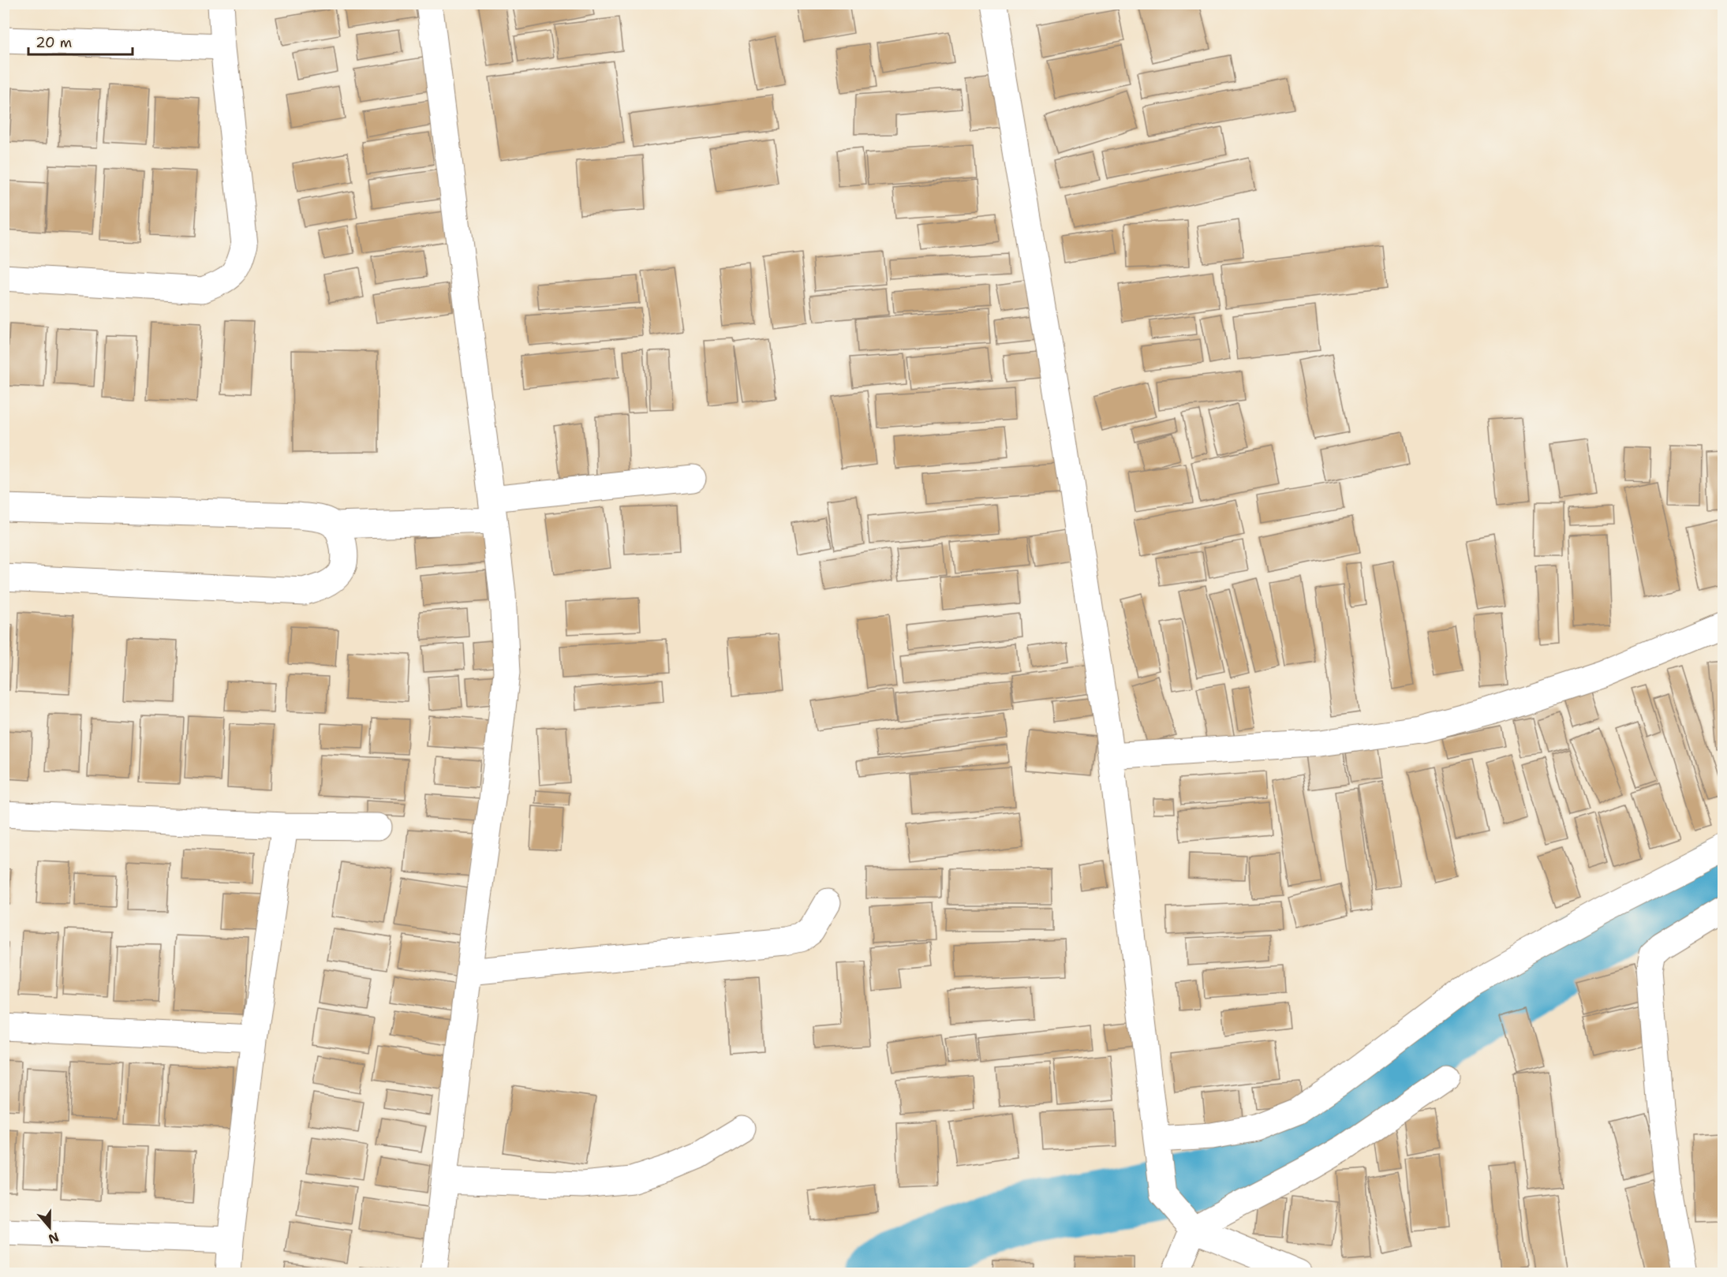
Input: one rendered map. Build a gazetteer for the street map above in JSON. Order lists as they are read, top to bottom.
{
  "scale_bar": "20 m",
  "north": "bottom"
}
